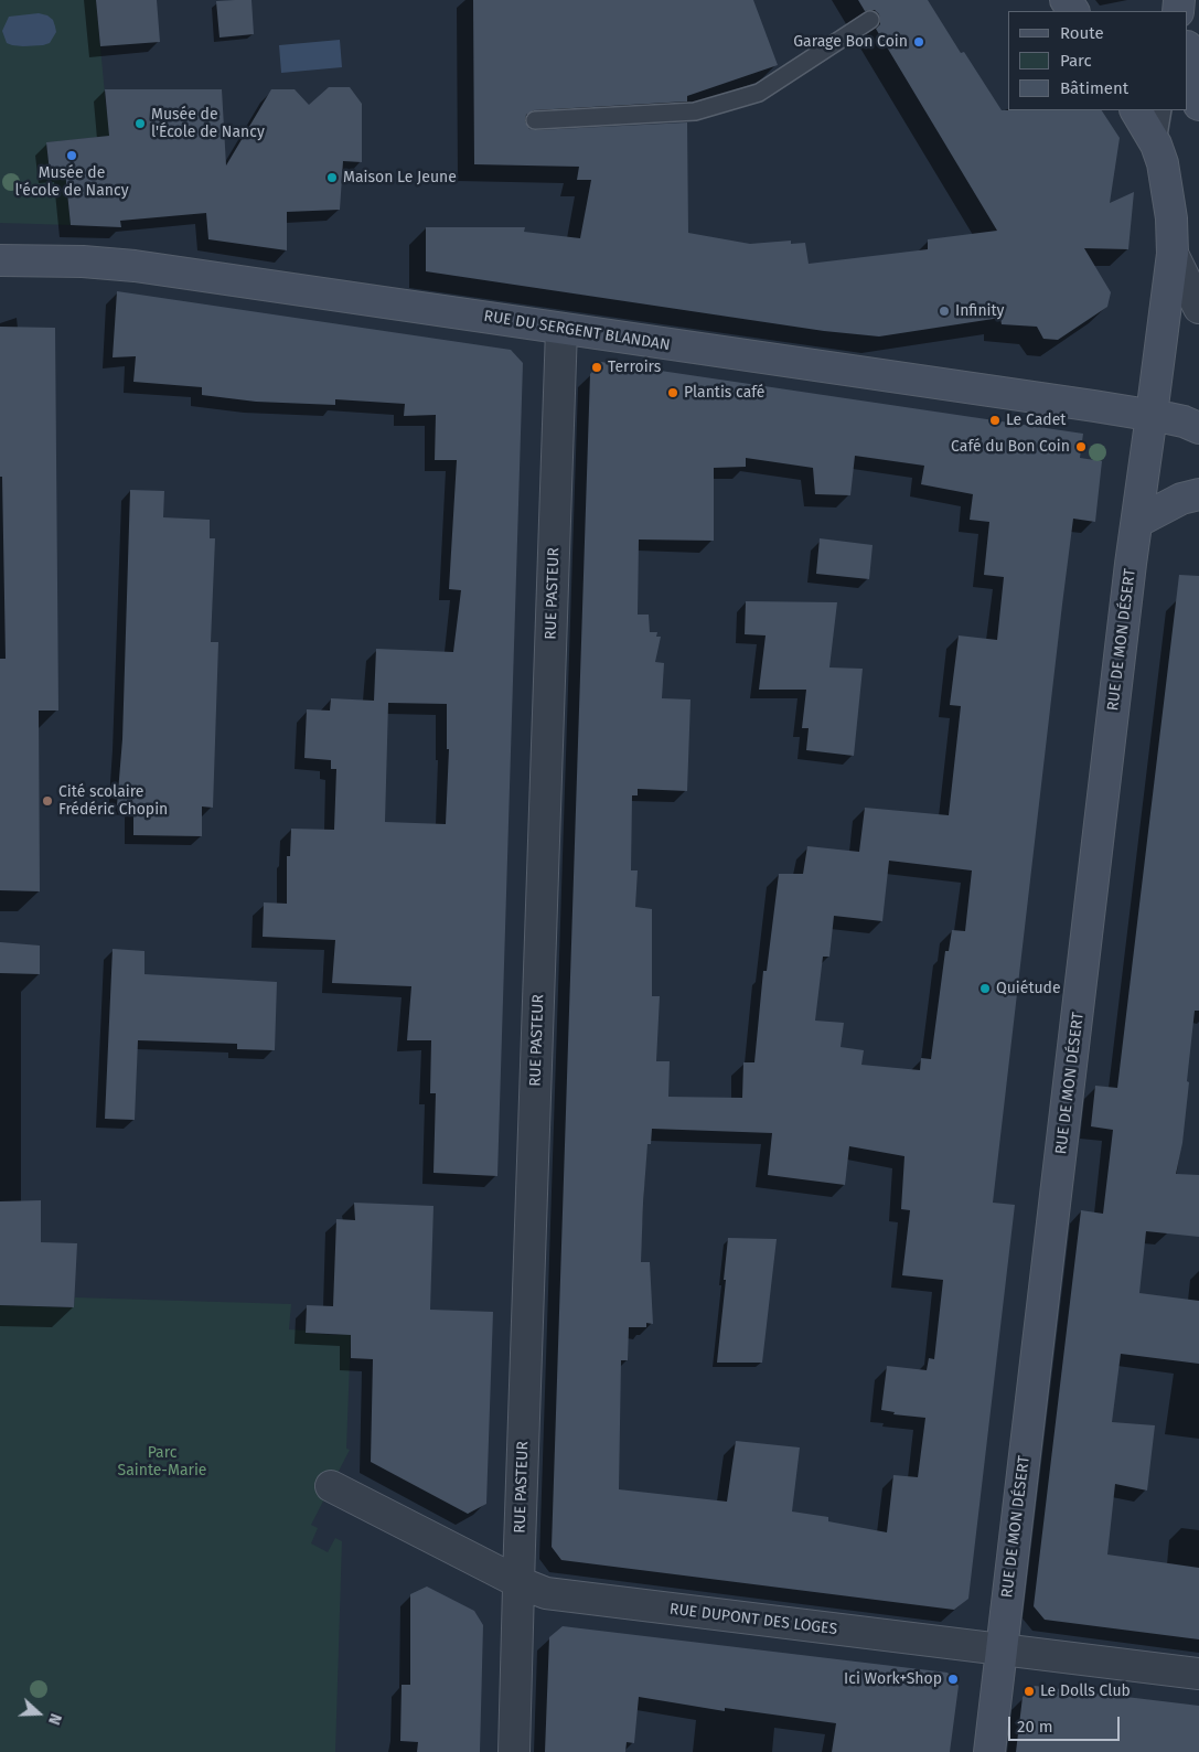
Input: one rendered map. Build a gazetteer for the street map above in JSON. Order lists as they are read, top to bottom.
{
  "streets": {
    "main road": ["RUE DU SERGENT BLANDAN", "RUE DE MON DÉSERT"],
    "street": ["RUE PASTEUR", "RUE DUPONT DES LOGES"]
  },
  "crossings": [
    ["RUE DU SERGENT BLANDAN", "RUE PASTEUR"],
    ["RUE DU SERGENT BLANDAN", "RUE DE MON DÉSERT"],
    ["RUE PASTEUR", "RUE DUPONT DES LOGES"],
    ["RUE DE MON DÉSERT", "RUE DUPONT DES LOGES"]
  ],
  "parks": ["Parc Sainte-Marie"],
  "places": [
    "Garage Bon Coin",
    "Musée de l'École de Nancy",
    "Musée de l'école de Nancy",
    "Maison Le Jeune",
    "Infinity",
    "Terroirs",
    "Plantis café",
    "Le Cadet",
    "Café du Bon Coin",
    "Cité scolaire Frédéric Chopin",
    "Quiétude",
    "Ici Work+Shop",
    "Le Dolls Club"
  ],
  "legend": ["Route", "Parc", "Bâtiment"],
  "scale_bar": "20 m",
  "north": "right"
}
